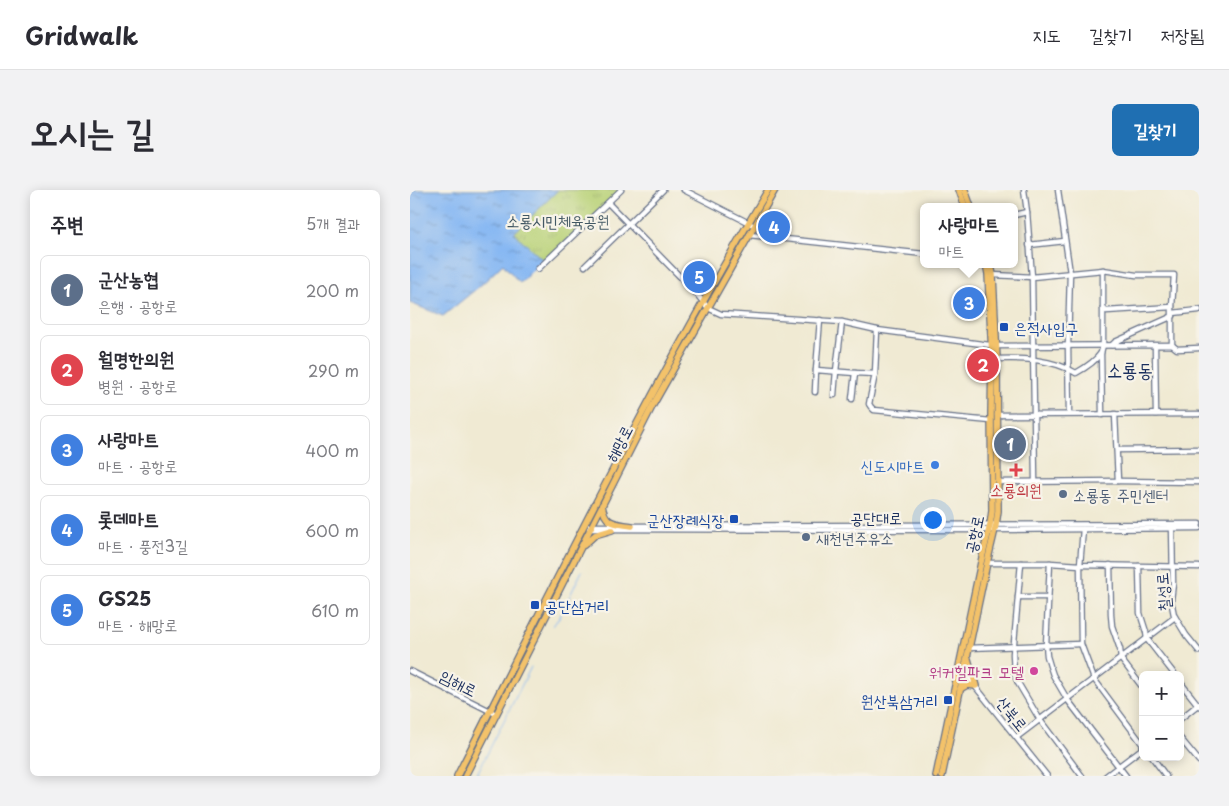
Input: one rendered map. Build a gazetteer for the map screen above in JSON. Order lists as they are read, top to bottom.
{
  "streets": {
    "main road": ["해망로", "공항로"],
    "street": [
      "공단대로",
      "칠성로",
      "임해로",
      "산북로"
    ]
  },
  "crossings": [
    ["해망로", "공단대로"],
    ["해망로", "임해로"],
    ["공단대로", "공항로"],
    ["공단대로", "칠성로"],
    ["공항로", "산북로"]
  ],
  "districts": ["소룡동"],
  "parks": ["소룡시민체육공원"],
  "places": {
    "transit": [
      "은적사입구",
      "군산장례식장",
      "공단삼거리",
      "원산북삼거리"
    ],
    "other": [
      "신도시마트",
      "소룡동 주민센터",
      "새천년주유소",
      "워커힐파크 모텔"
    ],
    "health": ["소룡의원"]
  },
  "page": {
    "header": "Gridwalk",
    "nav": ["지도", "길찾기", "저장됨"],
    "title": "오시는 길",
    "buttons": "길찾기",
    "heading": ["주변", "5개 결과"],
    "popup": ["사랑마트", "마트"],
    "pins": [
      "4",
      "5",
      "3",
      "2",
      "1"
    ],
    "list": [
      {
        "mark": "1",
        "name": "군산농협",
        "note": "은행 · 공항로",
        "value": "200 m"
      },
      {
        "mark": "2",
        "name": "월명한의원",
        "note": "병원 · 공항로",
        "value": "290 m"
      },
      {
        "mark": "3",
        "name": "사랑마트",
        "note": "마트 · 공항로",
        "value": "400 m"
      },
      {
        "mark": "4",
        "name": "롯데마트",
        "note": "마트 · 풍전3길",
        "value": "600 m"
      },
      {
        "mark": "5",
        "name": "GS25",
        "note": "마트 · 해망로",
        "value": "610 m"
      }
    ],
    "map_buttons": ["+", "−"]
  }
}
